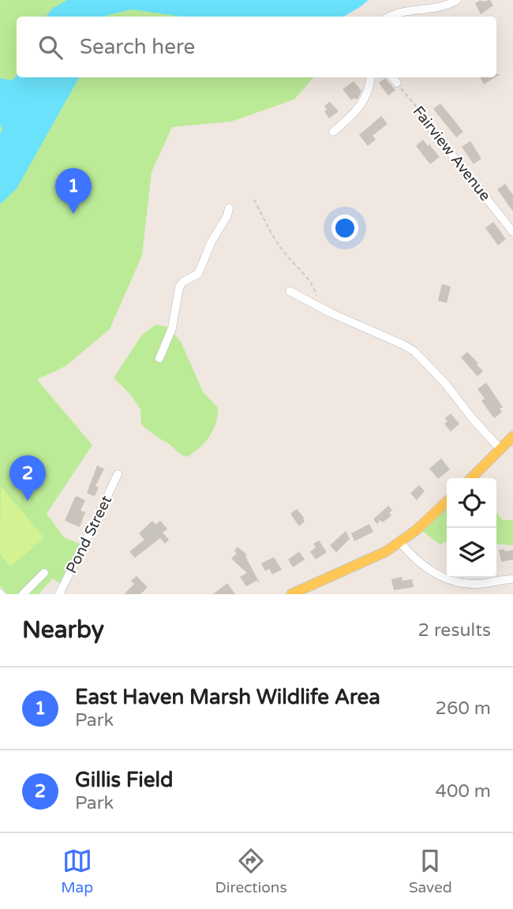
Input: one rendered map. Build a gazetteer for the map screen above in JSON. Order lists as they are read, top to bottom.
{
  "streets": {
    "street": ["Fairview Avenue", "Pond Street"]
  },
  "page": {
    "search": "Search here",
    "pins": ["1", "2"],
    "heading": ["Nearby", "2 results"],
    "list": [
      {
        "mark": "1",
        "name": "East Haven Marsh Wildlife Area",
        "note": "Park",
        "value": "260 m"
      },
      {
        "mark": "2",
        "name": "Gillis Field",
        "note": "Park",
        "value": "400 m"
      }
    ],
    "nav": ["Map", "Directions", "Saved"]
  }
}
